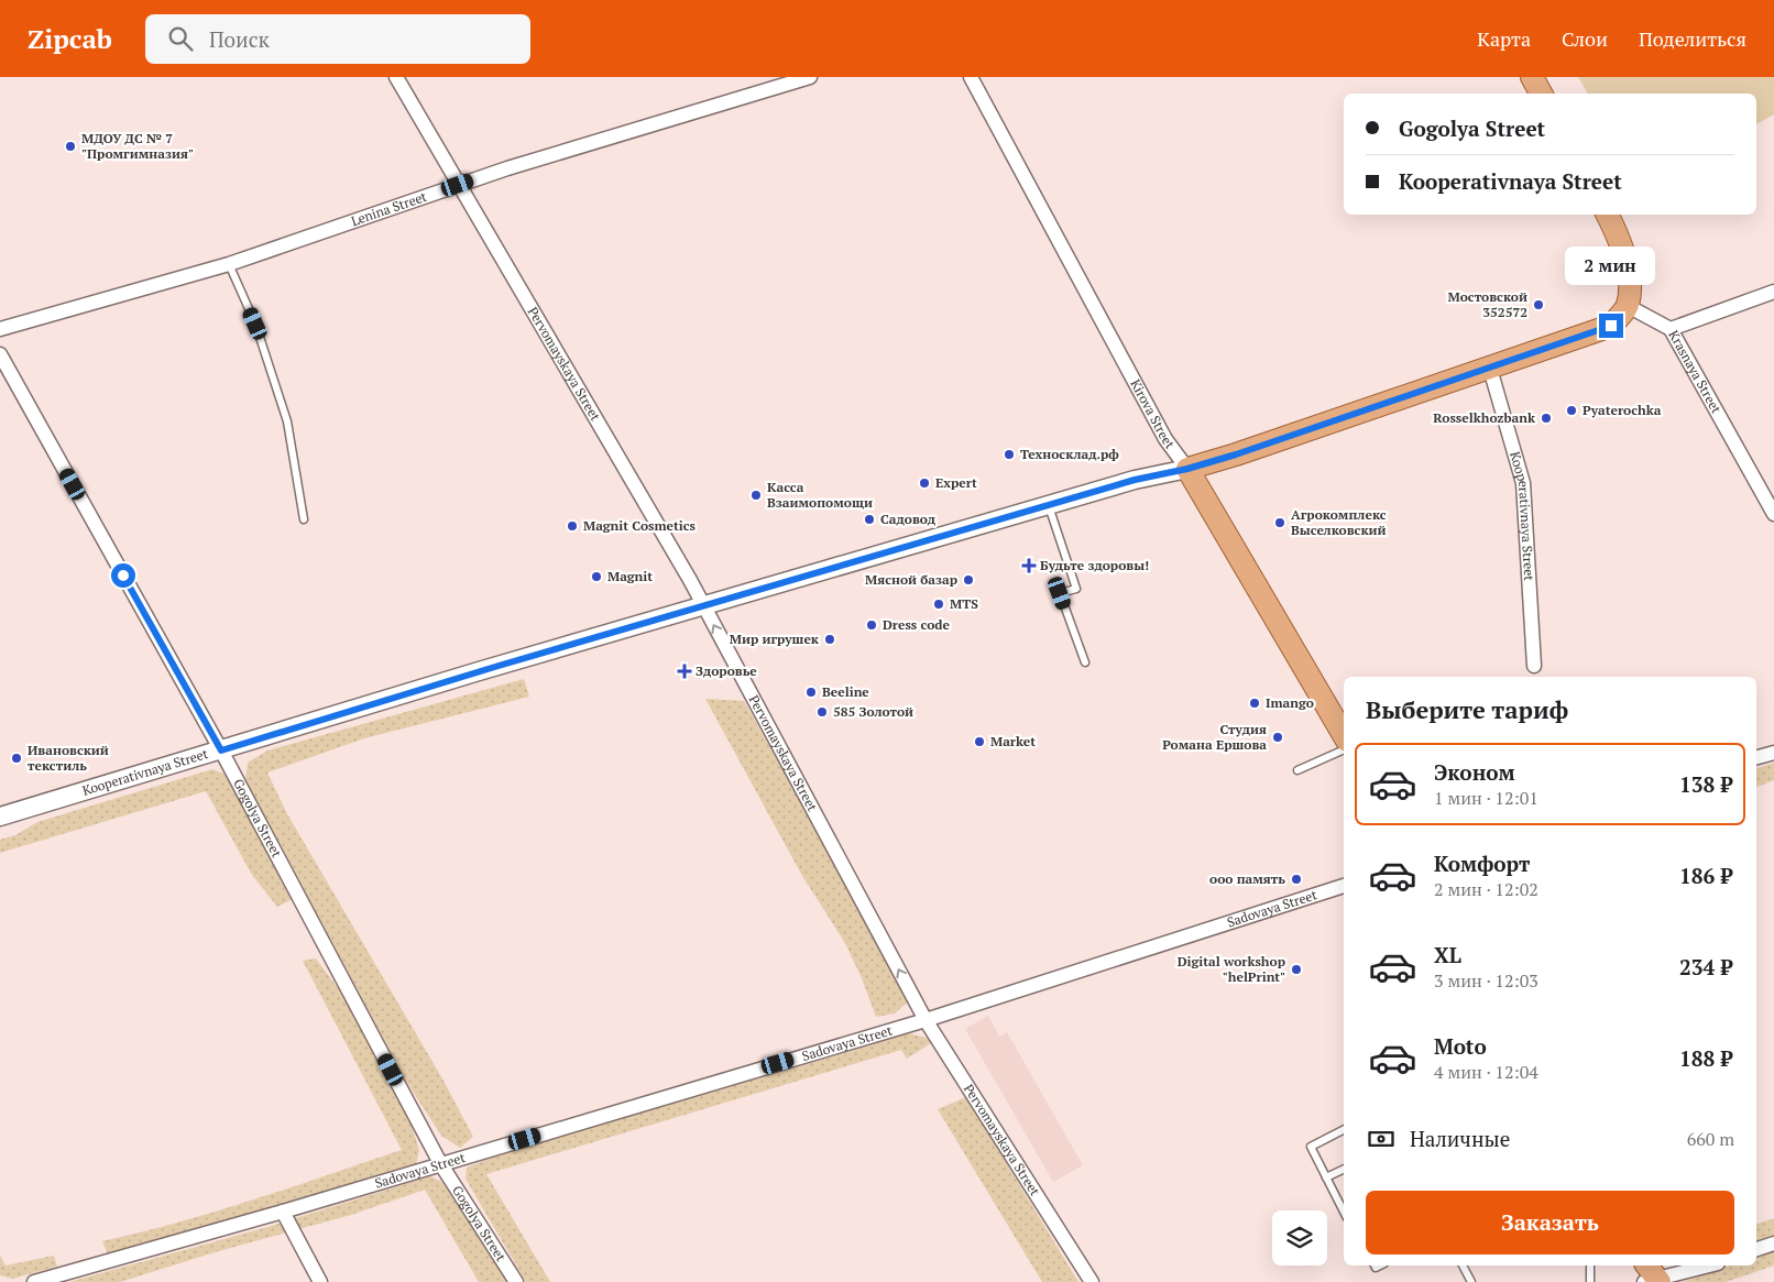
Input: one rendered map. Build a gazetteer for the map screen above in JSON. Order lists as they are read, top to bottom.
{
  "streets": {
    "main road": ["Kirova Street", "Kooperativnaya Street"],
    "street": [
      "Lenina Street",
      "Pervomayskaya Street",
      "Krasnaya Street",
      "Gogolya Street",
      "Sadovaya Street"
    ]
  },
  "crossings": [
    ["Lenina Street", "Pervomayskaya Street"],
    ["Pervomayskaya Street", "Kooperativnaya Street"],
    ["Pervomayskaya Street", "Sadovaya Street"],
    ["Krasnaya Street", "Kooperativnaya Street"],
    ["Kirova Street", "Kooperativnaya Street"],
    ["Kooperativnaya Street", "Gogolya Street"],
    ["Gogolya Street", "Sadovaya Street"]
  ],
  "places": {
    "other": [
      "МДОУ ДС № 7 \"Промгимназия\"",
      "Мостовской 352572",
      "Pyaterochka",
      "Rosselkhozbank",
      "Техносклад.рф",
      "Expert",
      "Касса Взаимопомощи",
      "Садовод",
      "Агрокомплекс Выселковский",
      "Magnit Cosmetics",
      "Magnit",
      "Мясной базар",
      "MTS",
      "Dress code",
      "Мир игрушек",
      "Beeline",
      "Imango",
      "585 Золотой",
      "Студия Романа Ершова",
      "Market",
      "Ивановский текстиль",
      "ооо память",
      "Digital workshop \"helPrint\""
    ],
    "health": ["Будьте здоровы!", "Здоровье"]
  },
  "page": {
    "header": "Zipcab",
    "search": "Поиск",
    "nav": ["Карта", "Слои", "Поделиться"],
    "banner": ["Gogolya Street", "Kooperativnaya Street"],
    "bubble": "2 мин",
    "heading": "Выберите тариф",
    "list": [
      {
        "name": "Эконом",
        "note": "1 мин · 12:01",
        "value": "138 ₽"
      },
      {
        "name": "Комфорт",
        "note": "2 мин · 12:02",
        "value": "186 ₽"
      },
      {
        "name": "XL",
        "note": "3 мин · 12:03",
        "value": "234 ₽"
      },
      {
        "name": "Moto",
        "note": "4 мин · 12:04",
        "value": "188 ₽"
      }
    ],
    "pay": ["Наличные", "660 m"],
    "buttons": "Заказать"
  }
}
